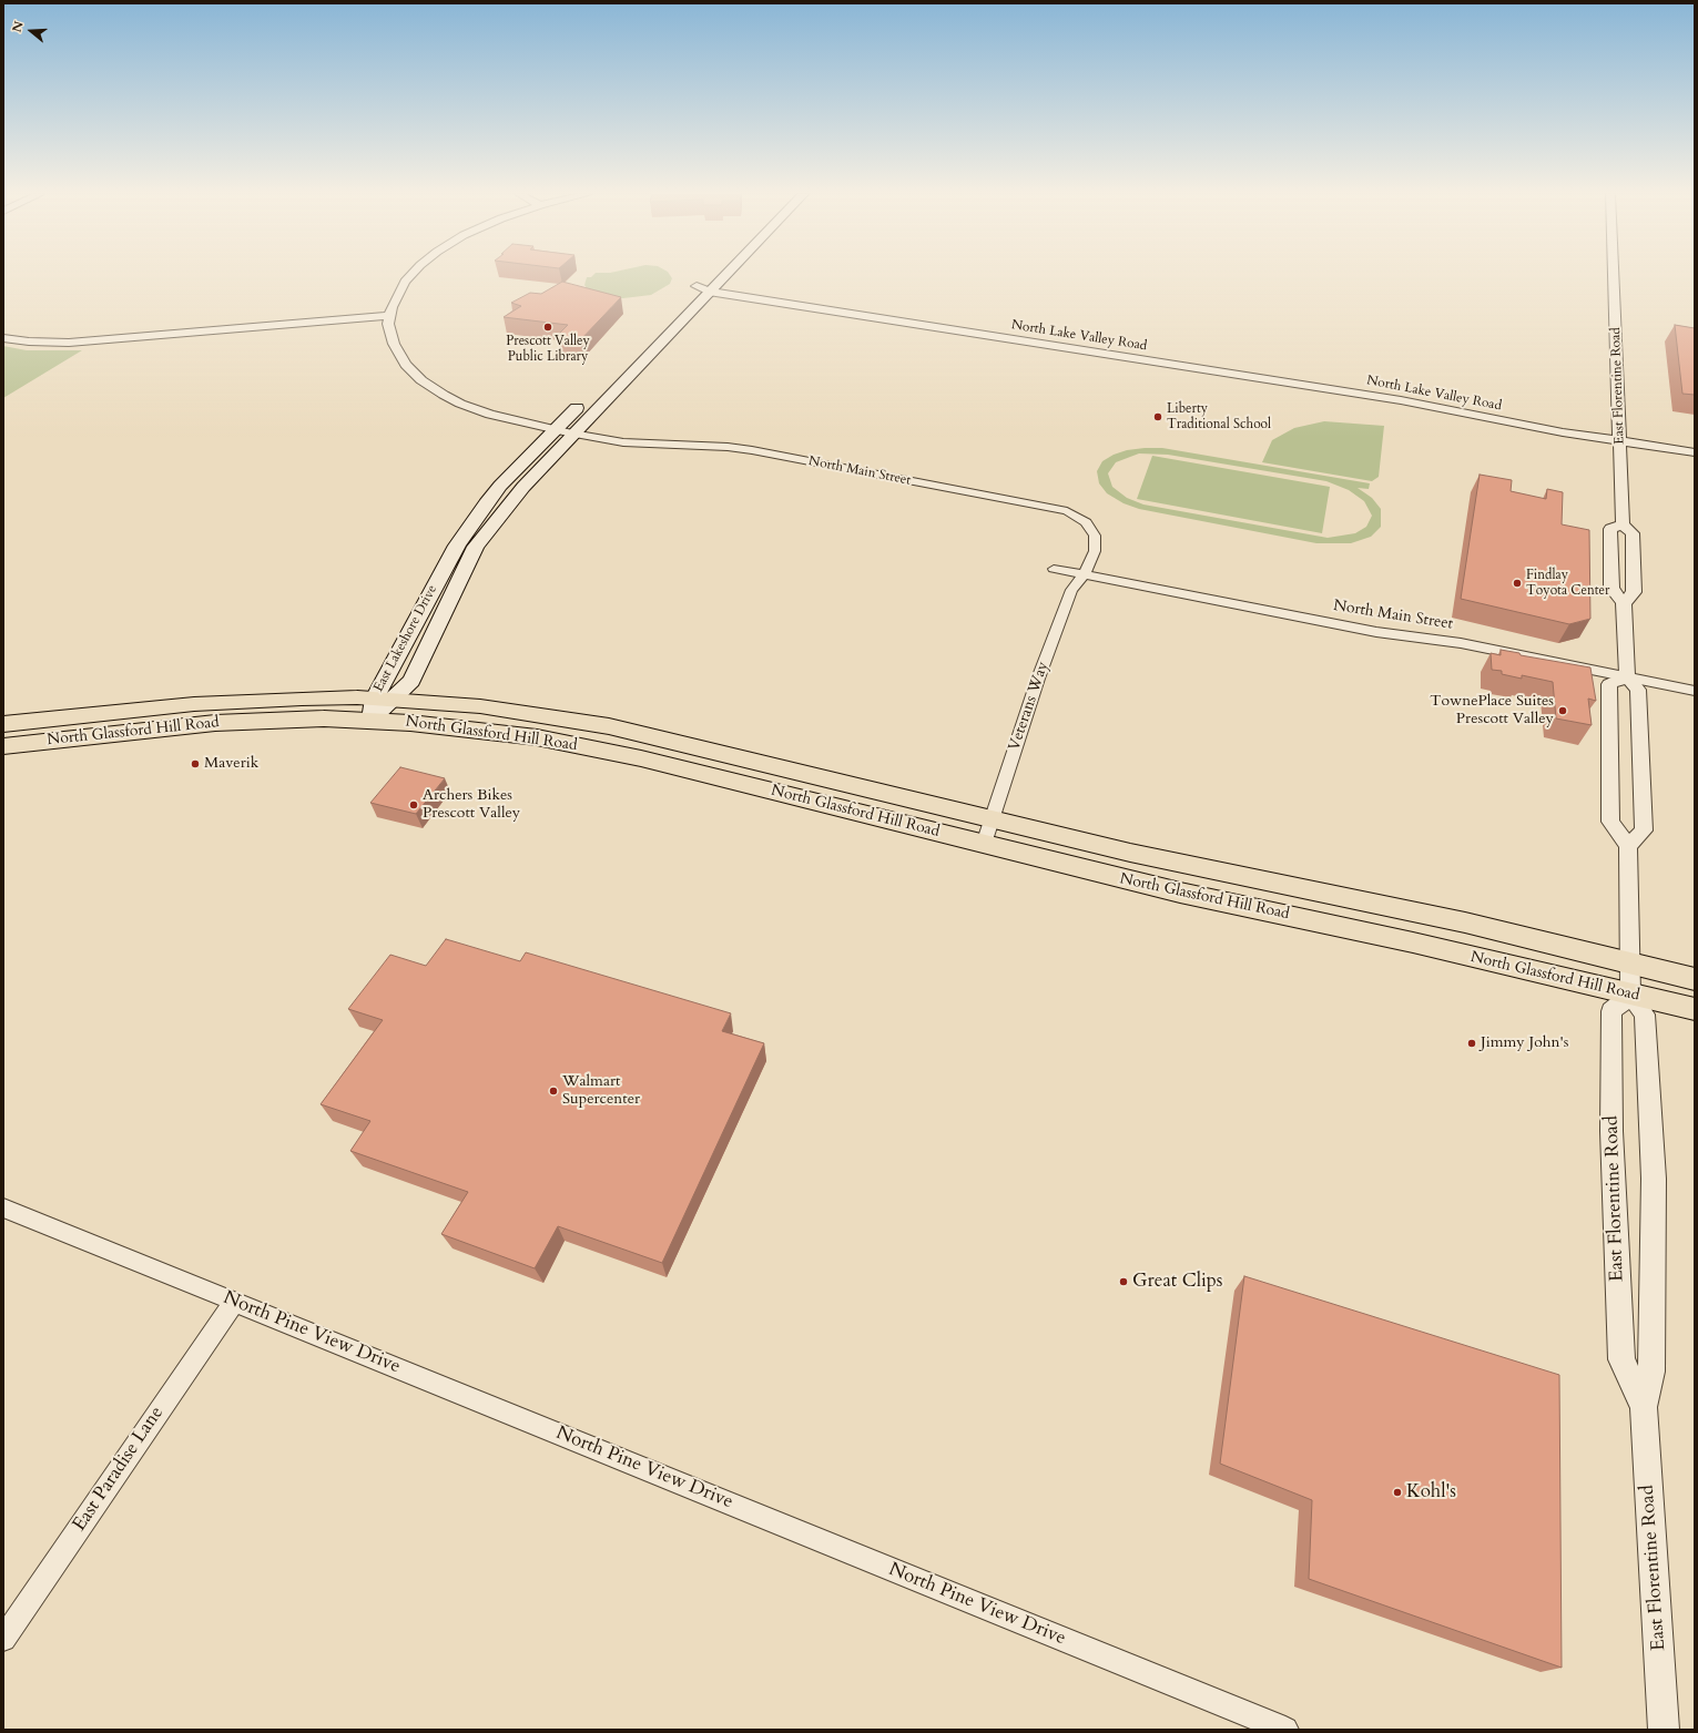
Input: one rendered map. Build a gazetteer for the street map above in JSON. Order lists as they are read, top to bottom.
{
  "streets": {
    "main road": ["East Lakeshore Drive", "North Glassford Hill Road"],
    "street": [
      "North Lake Valley Road",
      "East Florentine Road",
      "North Main Street",
      "Veterans Way",
      "North Pine View Drive",
      "East Paradise Lane"
    ]
  },
  "crossings": [
    ["North Lake Valley Road", "East Florentine Road"],
    ["North Lake Valley Road", "East Lakeshore Drive"],
    ["East Florentine Road", "North Glassford Hill Road"],
    ["North Main Street", "East Lakeshore Drive"],
    ["North Main Street", "Veterans Way"],
    ["East Lakeshore Drive", "North Glassford Hill Road"],
    ["Veterans Way", "North Glassford Hill Road"],
    ["North Pine View Drive", "East Paradise Lane"]
  ],
  "places": [
    "Prescott Valley Public Library",
    "Liberty Traditional School",
    "Findlay Toyota Center",
    "TownePlace Suites Prescott Valley",
    "Maverik",
    "Archers Bikes Prescott Valley",
    "Jimmy John's",
    "Walmart Supercenter",
    "Great Clips",
    "Kohl's"
  ],
  "north": "left"
}
